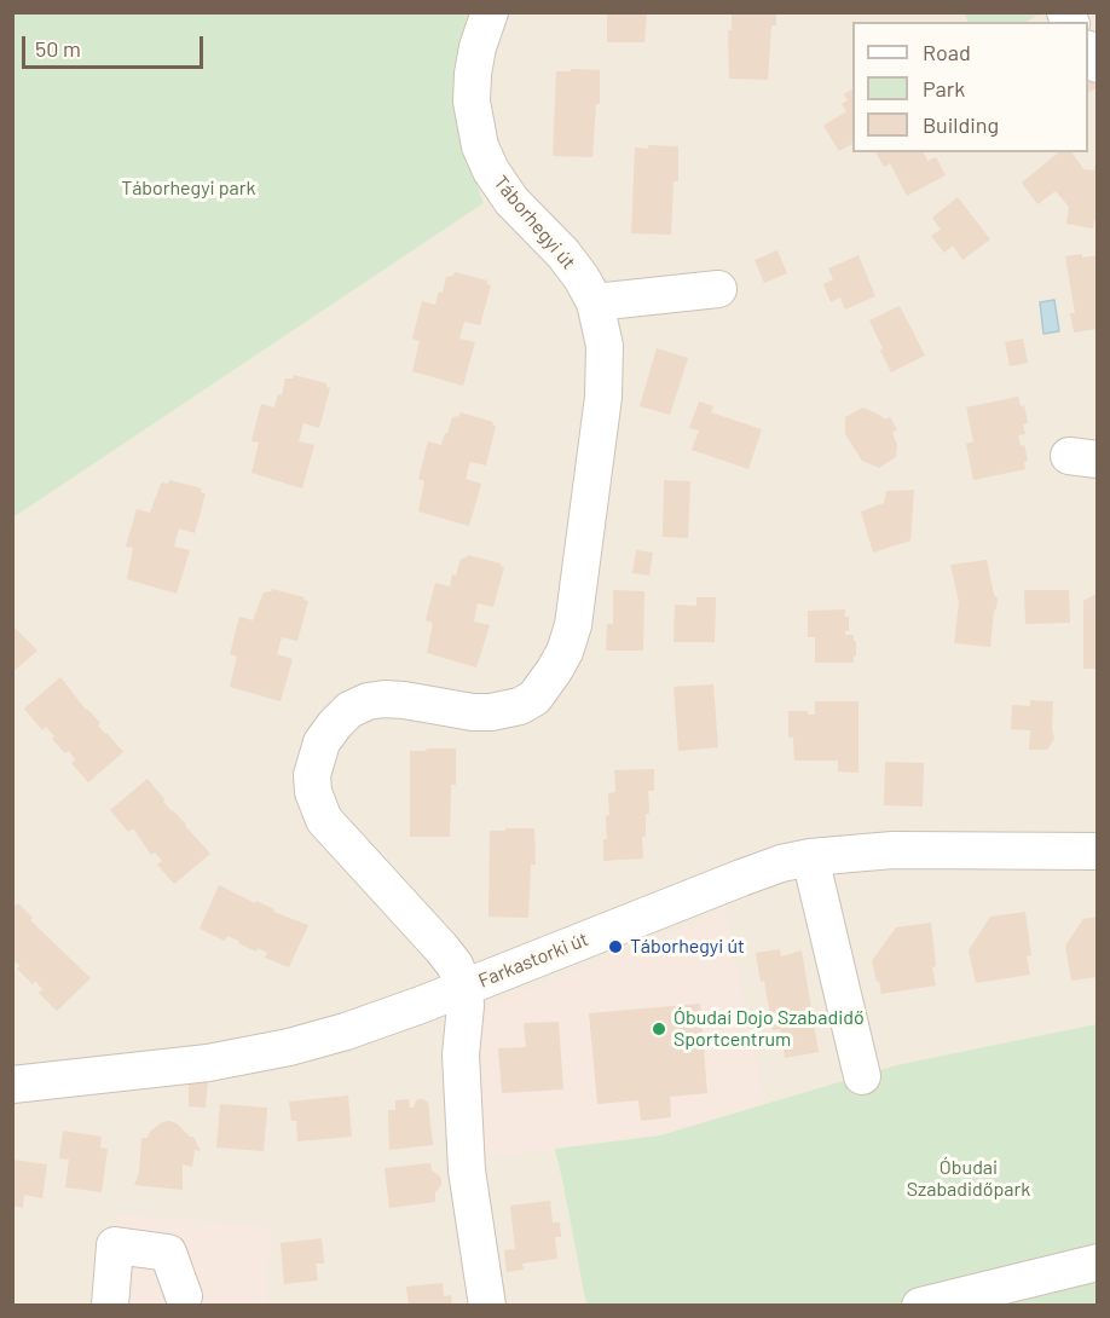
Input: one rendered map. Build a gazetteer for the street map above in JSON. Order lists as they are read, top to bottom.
{
  "streets": {
    "street": ["Táborhegyi út", "Farkastorki út"]
  },
  "crossings": [
    ["Táborhegyi út", "Farkastorki út"]
  ],
  "parks": ["Táborhegyi park", "Óbudai Szabadidőpark"],
  "places": ["Táborhegyi út", "Óbudai Dojo Szabadidő Sportcentrum"],
  "legend": ["Road", "Park", "Building"],
  "scale_bar": "50 m"
}
